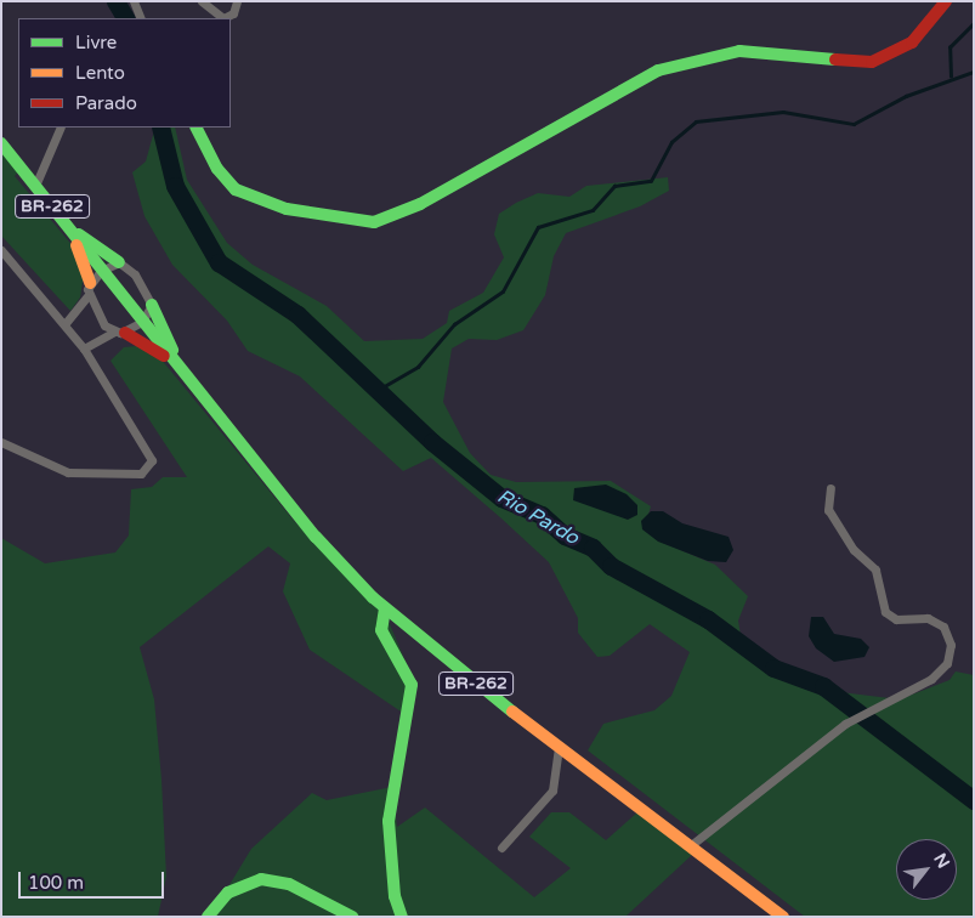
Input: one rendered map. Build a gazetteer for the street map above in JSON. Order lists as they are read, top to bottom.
{
  "streets": {
    "main road": ["BR-262"]
  },
  "water": ["Rio Pardo"],
  "legend": ["Livre", "Lento", "Parado"],
  "scale_bar": "100 m",
  "north": "top right"
}
